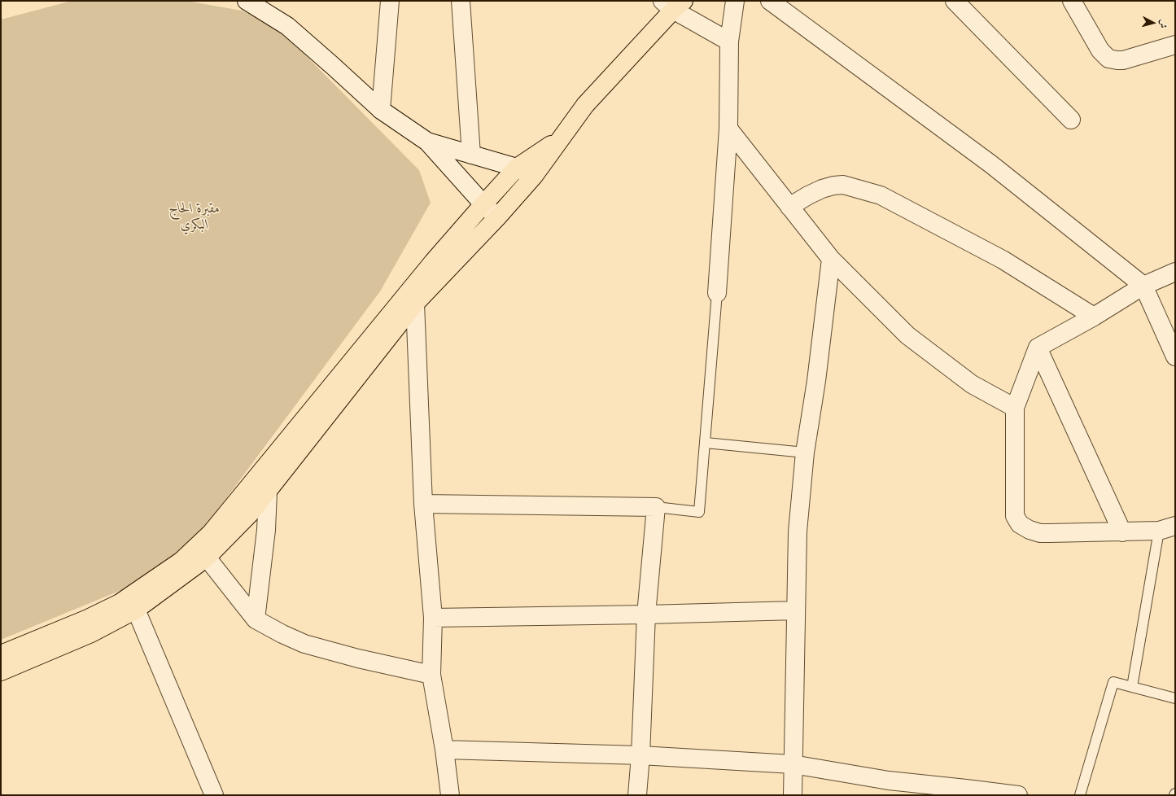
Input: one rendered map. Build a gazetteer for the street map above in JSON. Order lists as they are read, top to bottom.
{
  "parks": ["مقبرة الحاج البكري"],
  "north": "right"
}
